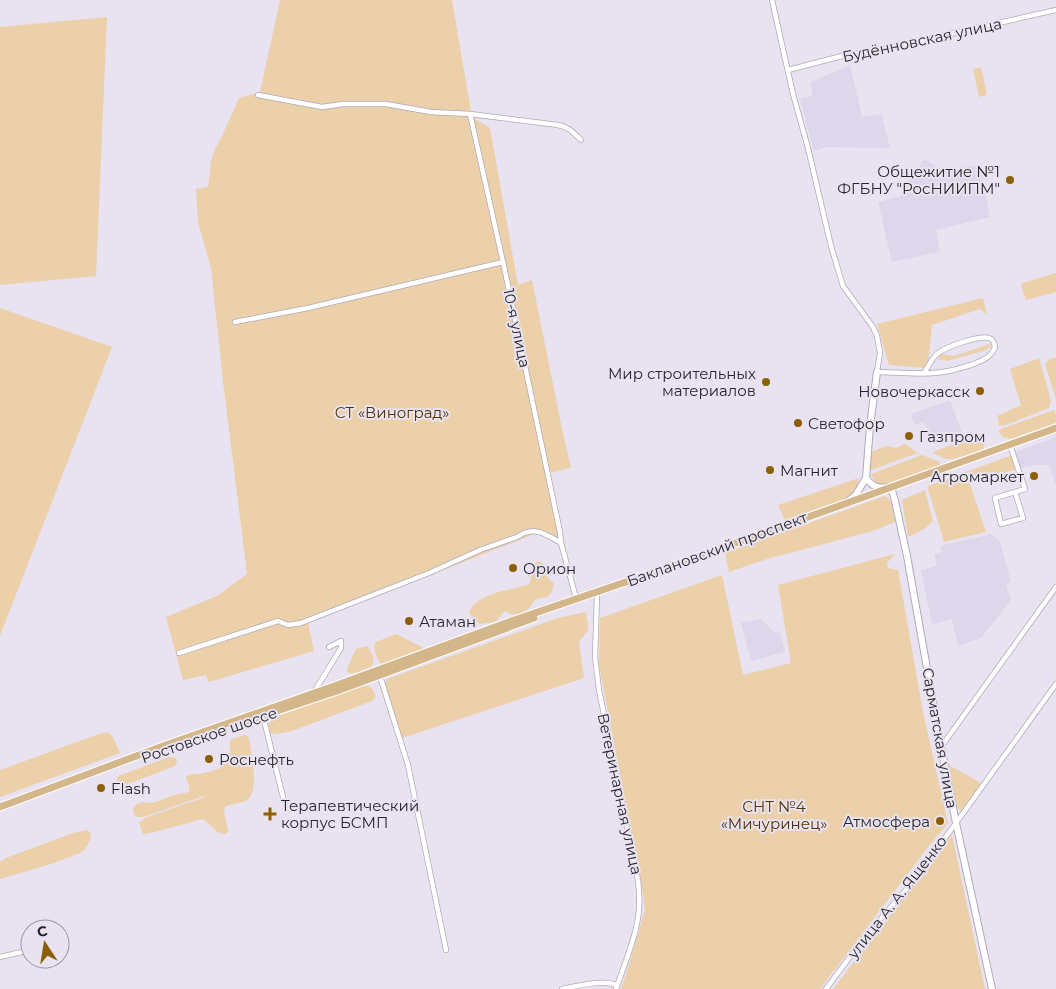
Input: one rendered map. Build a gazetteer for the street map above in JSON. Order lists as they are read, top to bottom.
{
  "streets": {
    "main road": ["Баклановский проспект", "Ростовское шоссе", "Сарматская улица"],
    "street": [
      "Будённовская улица",
      "10-я улица",
      "Ветеринарная улица",
      "улица А. А. Ященко"
    ]
  },
  "crossings": [
    ["10-я улица", "Баклановский проспект"],
    ["Баклановский проспект", "Ростовское шоссе"],
    ["Баклановский проспект", "Сарматская улица"],
    ["Баклановский проспект", "Ветеринарная улица"],
    ["Сарматская улица", "улица А. А. Ященко"]
  ],
  "parks": ["СТ «Виноград»", "СНТ №4 «Мичуринец»"],
  "places": {
    "other": [
      "Общежитие №1 ФГБНУ \"РосНИИПМ\"",
      "Мир строительных материалов",
      "Новочеркасск",
      "Светофор",
      "Газпром",
      "Магнит",
      "Агромаркет",
      "Орион",
      "Атаман",
      "Роснефть",
      "Flash",
      "Атмосфера"
    ],
    "health": ["Терапевтический корпус БСМП"]
  },
  "north": "top"
}
